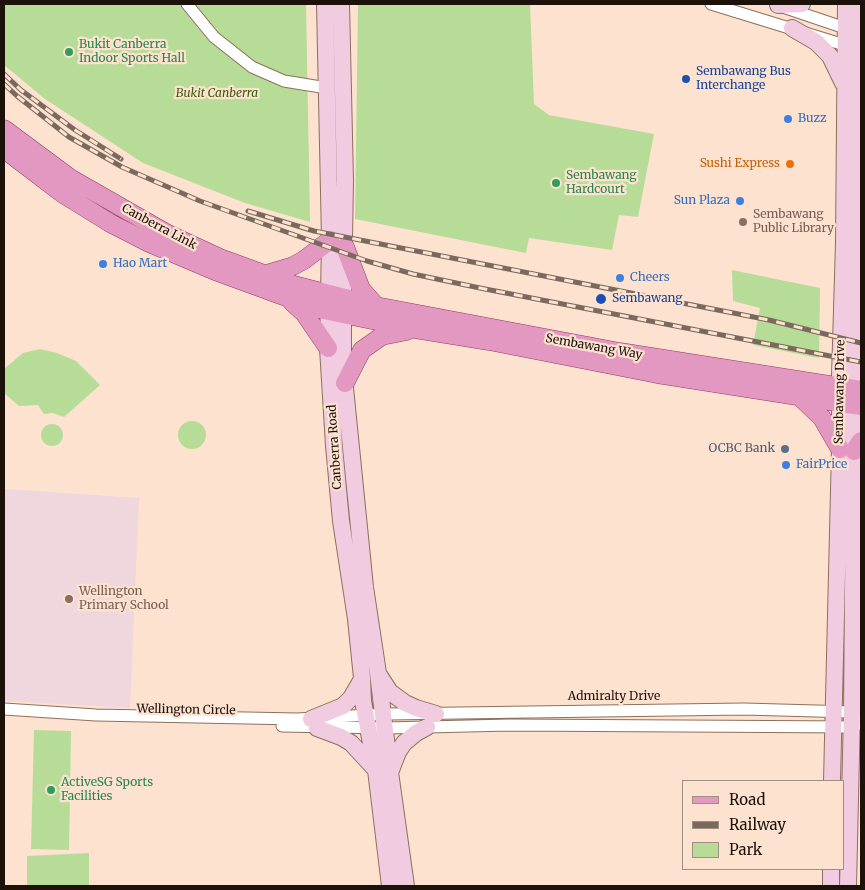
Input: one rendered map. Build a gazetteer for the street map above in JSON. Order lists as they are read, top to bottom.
{
  "streets": {
    "main road": [
      "Canberra Link",
      "Sembawang Way",
      "Sembawang Drive",
      "Canberra Road"
    ],
    "street": ["Admiralty Drive", "Wellington Circle"]
  },
  "crossings": [
    ["Canberra Link", "Sembawang Way"],
    ["Canberra Link", "Canberra Road"],
    ["Sembawang Way", "Sembawang Drive"],
    ["Sembawang Way", "Canberra Road"],
    ["Sembawang Drive", "Admiralty Drive"],
    ["Canberra Road", "Admiralty Drive"],
    ["Canberra Road", "Wellington Circle"],
    ["Admiralty Drive", "Wellington Circle"]
  ],
  "parks": ["Bukit Canberra"],
  "places": [
    "Bukit Canberra Indoor Sports Hall",
    "Sembawang Bus Interchange",
    "Buzz",
    "Sushi Express",
    "Sembawang Hardcourt",
    "Sun Plaza",
    "Sembawang Public Library",
    "Hao Mart",
    "Cheers",
    "Sembawang",
    "OCBC Bank",
    "FairPrice",
    "Wellington Primary School",
    "ActiveSG Sports Facilities"
  ],
  "legend": ["Road", "Railway", "Park"]
}
